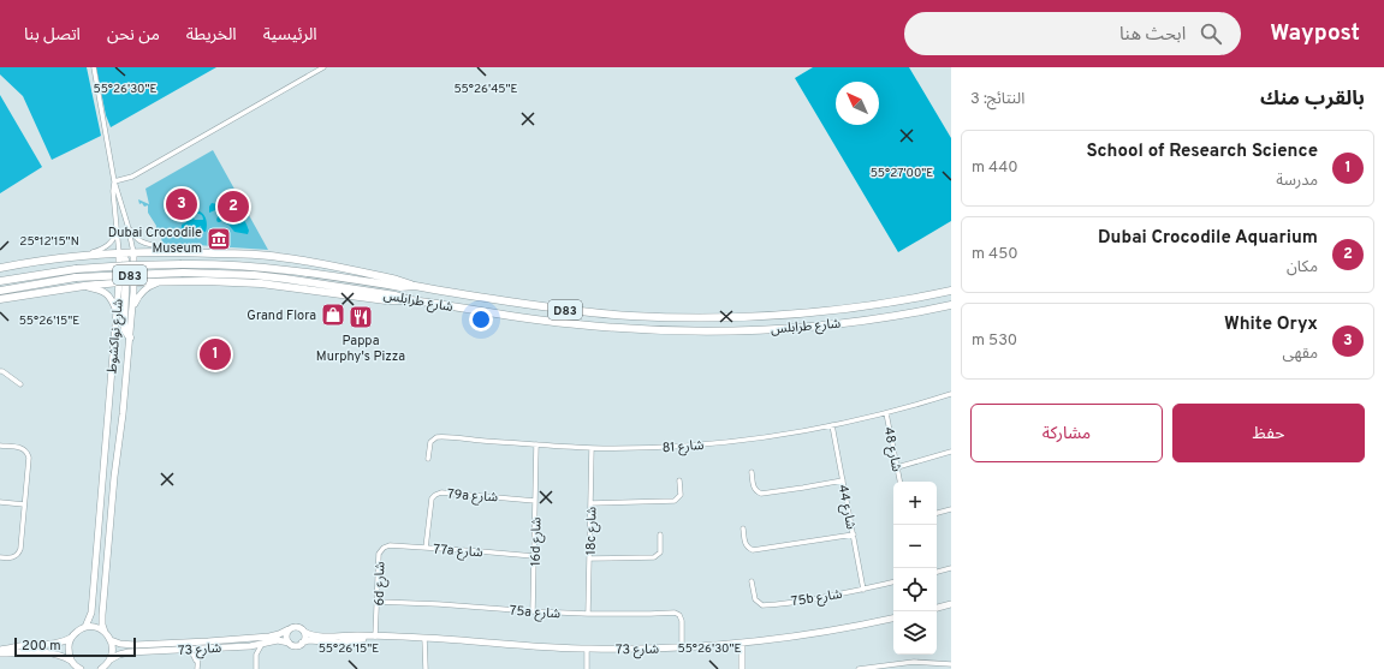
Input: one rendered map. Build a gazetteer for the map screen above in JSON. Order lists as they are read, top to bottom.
{
  "streets": {
    "highway": ["D83", "شارع طرابلس"],
    "street": [
      "شارع نواكشوط",
      "شارع 81",
      "شارع 48",
      "79a شارع",
      "شارع 44",
      "18c شارع",
      "16d شارع",
      "77a شارع",
      "6d شارع",
      "75b شارع",
      "75a شارع",
      "شارع 73"
    ]
  },
  "crossings": [
    ["شارع 81", "شارع 48"],
    ["شارع 81", "شارع 44"],
    ["شارع 81", "18c شارع"],
    ["شارع 81", "16d شارع"],
    ["79a شارع", "16d شارع"],
    ["79a شارع", "77a شارع"],
    ["شارع 44", "75b شارع"],
    ["18c شارع", "75a شارع"],
    ["16d شارع", "77a شارع"],
    ["16d شارع", "75a شارع"],
    ["77a شارع", "6d شارع"],
    ["6d شارع", "75a شارع"],
    ["6d شارع", "شارع 73"],
    ["75a شارع", "شارع 73"]
  ],
  "places": {
    "museum": ["Dubai Crocodile Museum"],
    "shop": ["Grand Flora"],
    "restaurant": ["Pappa Murphy's Pizza"]
  },
  "scale_bar": "200 m",
  "north": "top left",
  "page": {
    "header": "Waypost",
    "search": "ابحث هنا",
    "nav": [
      "الرئيسية",
      "الخريطة",
      "من نحن",
      "اتصل بنا"
    ],
    "heading": ["بالقرب منك", "النتائج: 3"],
    "list": [
      {
        "mark": "1",
        "name": "School of Research Science",
        "note": "مدرسة",
        "value": "440 m"
      },
      {
        "mark": "2",
        "name": "Dubai Crocodile Aquarium",
        "note": "مكان",
        "value": "450 m"
      },
      {
        "mark": "3",
        "name": "White Oryx",
        "note": "مقهى",
        "value": "530 m"
      }
    ],
    "pins": ["3", "2", "1"],
    "buttons": ["حفظ", "مشاركة"],
    "map_buttons": ["+", "−"],
    "scale": "200 m"
  },
  "coordinates": [
    "55°26'30\"E",
    "55°26'45\"E",
    "55°27'00\"E",
    "25°12'15\"N",
    "55°26'15\"E"
  ]
}
